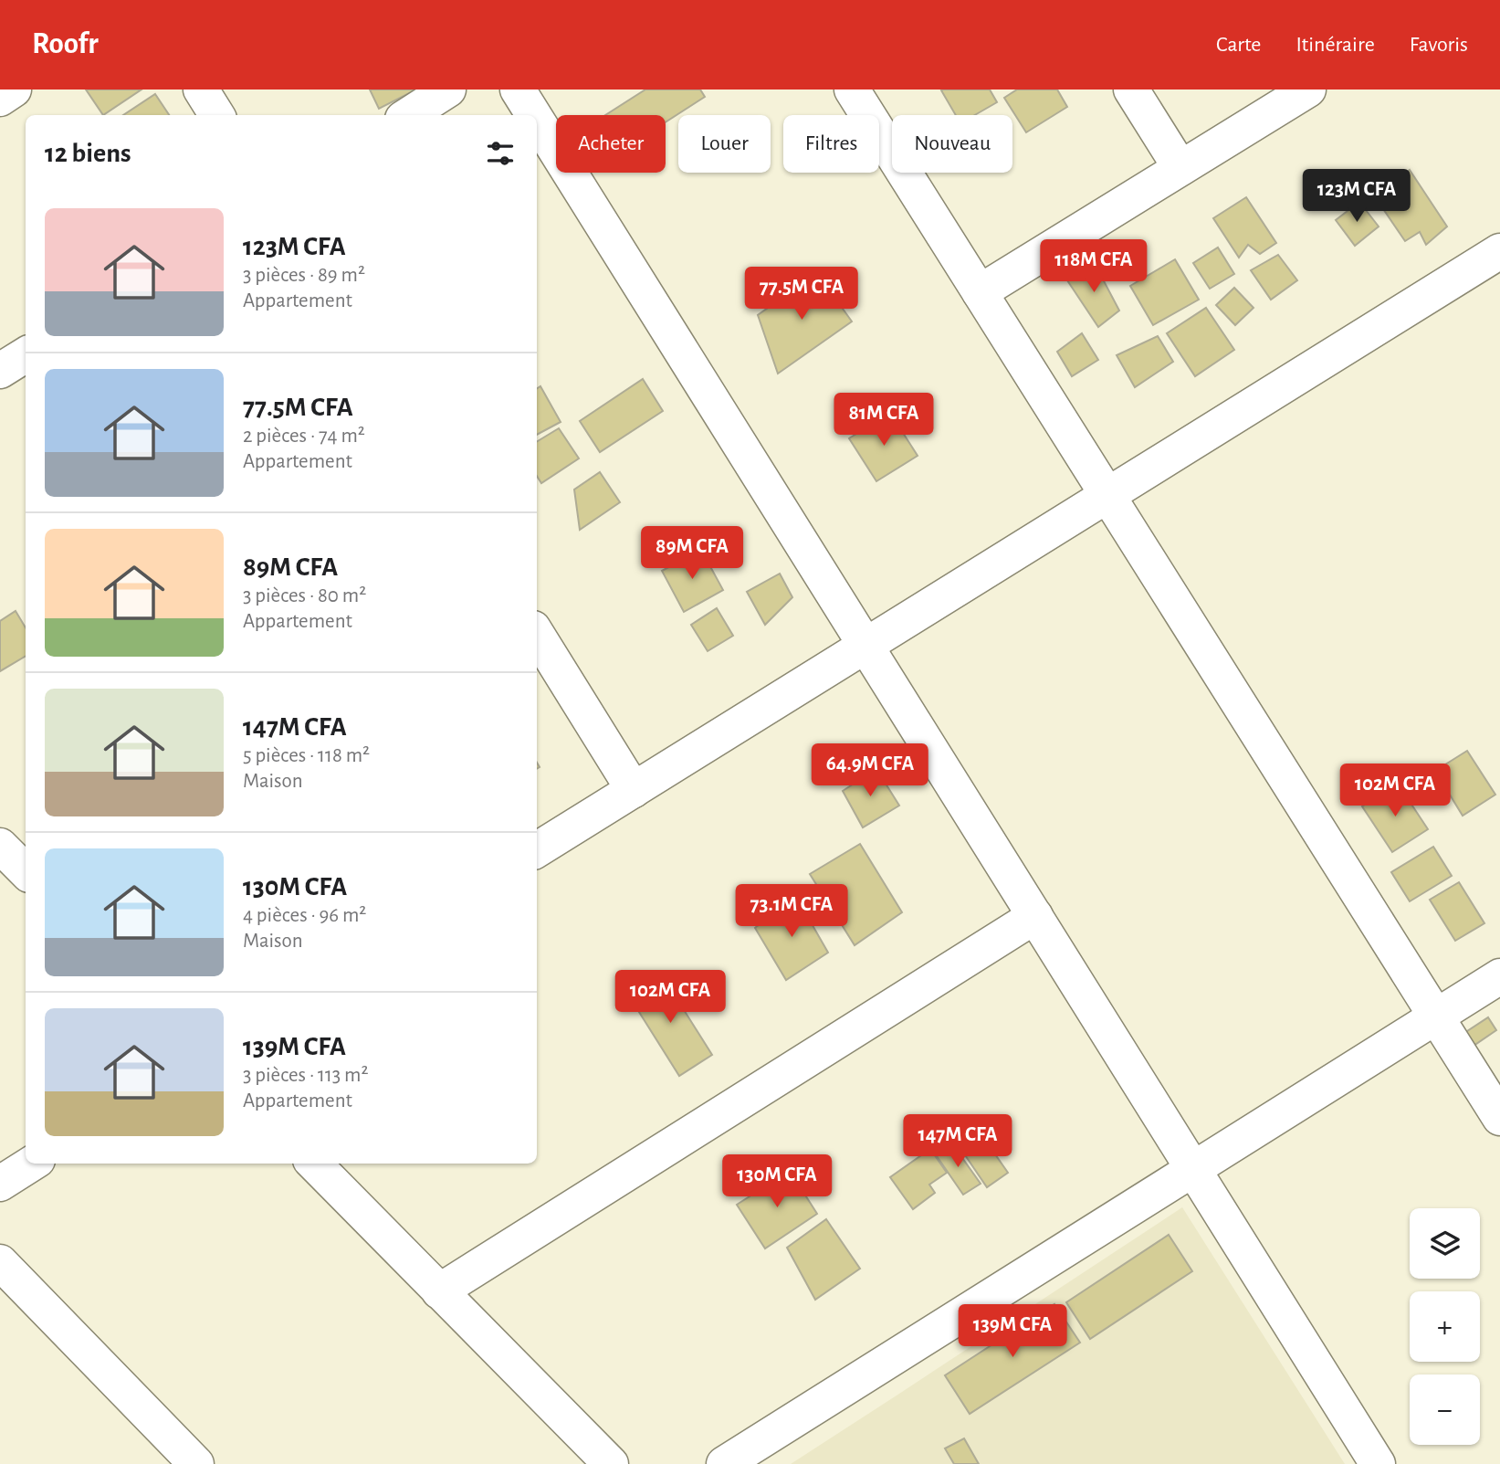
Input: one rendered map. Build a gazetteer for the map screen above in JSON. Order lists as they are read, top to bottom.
{
  "page": {
    "header": "Roofr",
    "nav": ["Carte", "Itinéraire", "Favoris"],
    "chip": [
      "Acheter",
      "Louer",
      "Filtres",
      "Nouveau"
    ],
    "heading": "12 biens",
    "price": [
      "123M CFA",
      "118M CFA",
      "77.5M CFA",
      "81M CFA",
      "89M CFA",
      "64.9M CFA",
      "102M CFA",
      "73.1M CFA",
      "102M CFA",
      "147M CFA",
      "130M CFA",
      "139M CFA"
    ],
    "list": [
      {
        "name": "123M CFA",
        "note": "3 pièces · 89 m² · Appartement"
      },
      {
        "name": "77.5M CFA",
        "note": "2 pièces · 74 m² · Appartement"
      },
      {
        "name": "89M CFA",
        "note": "3 pièces · 80 m² · Appartement"
      },
      {
        "name": "147M CFA",
        "note": "5 pièces · 118 m² · Maison"
      },
      {
        "name": "130M CFA",
        "note": "4 pièces · 96 m² · Maison"
      },
      {
        "name": "139M CFA",
        "note": "3 pièces · 113 m² · Appartement"
      }
    ],
    "map_buttons": ["+", "−"]
  }
}
